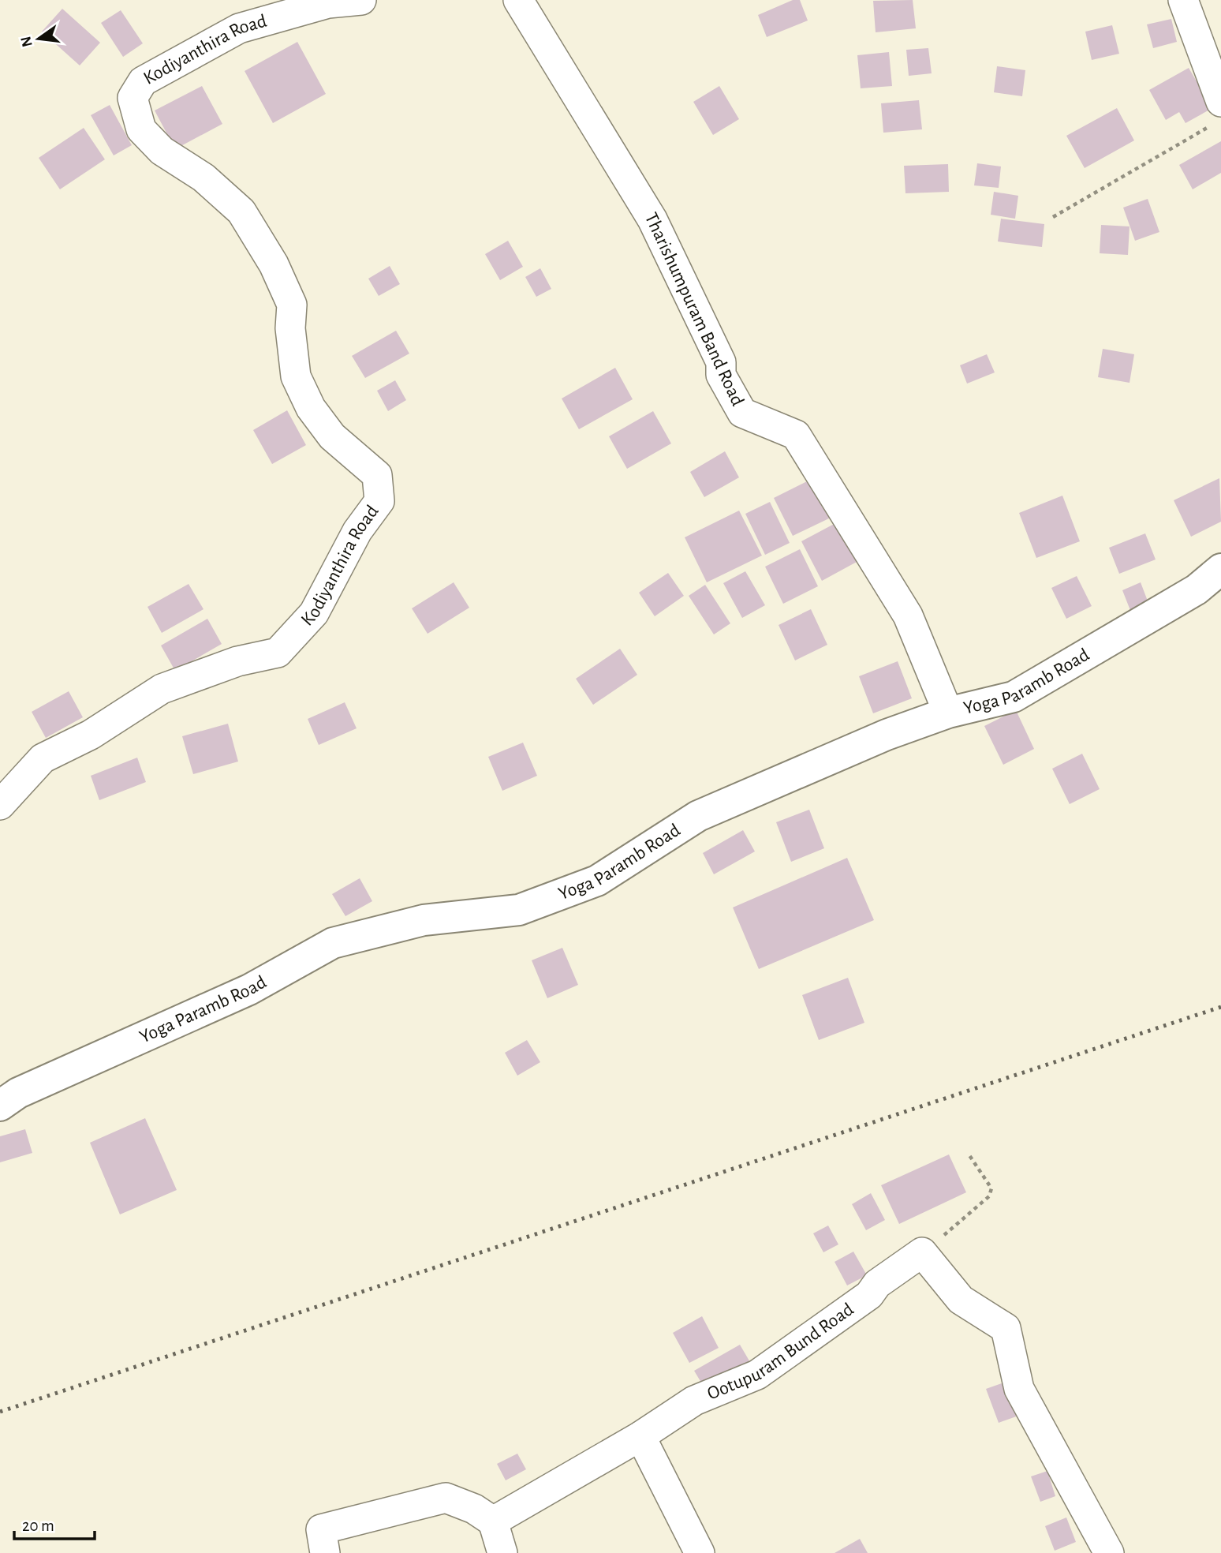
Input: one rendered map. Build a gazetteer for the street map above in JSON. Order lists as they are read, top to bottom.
{
  "streets": {
    "street": [
      "Kodiyanthira Road",
      "Tharishumpuram Band Road",
      "Yoga Paramb Road",
      "Ootupuram Bund Road"
    ]
  },
  "crossings": [
    ["Tharishumpuram Band Road", "Yoga Paramb Road"]
  ],
  "scale_bar": "20 m",
  "north": "left"
}
